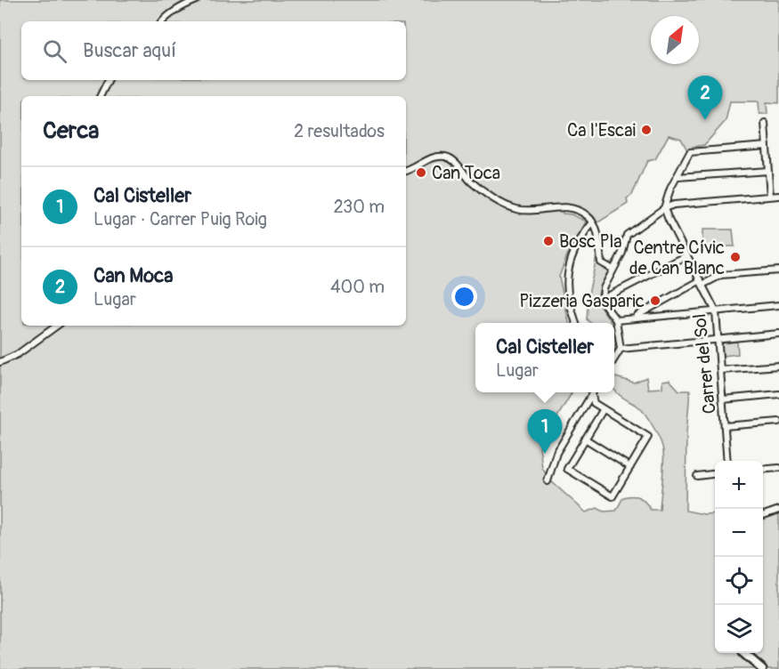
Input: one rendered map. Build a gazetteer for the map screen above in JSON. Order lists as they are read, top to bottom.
{
  "streets": {
    "street": ["Carrer del Sol"]
  },
  "places": [
    "Ca l'Escai",
    "Can Toca",
    "Bosc Pla",
    "Centre Cívic de Can Blanc",
    "Pizzeria Gasparic"
  ],
  "north": "top right",
  "page": {
    "search": "Buscar aquí",
    "pins": ["2", "1"],
    "heading": ["Cerca", "2 resultados"],
    "list": [
      {
        "mark": "1",
        "name": "Cal Cisteller",
        "note": "Lugar · Carrer Puig Roig",
        "value": "230 m"
      },
      {
        "mark": "2",
        "name": "Can Moca",
        "note": "Lugar",
        "value": "400 m"
      }
    ],
    "popup": ["Cal Cisteller", "Lugar"],
    "map_buttons": ["+", "−"]
  }
}
